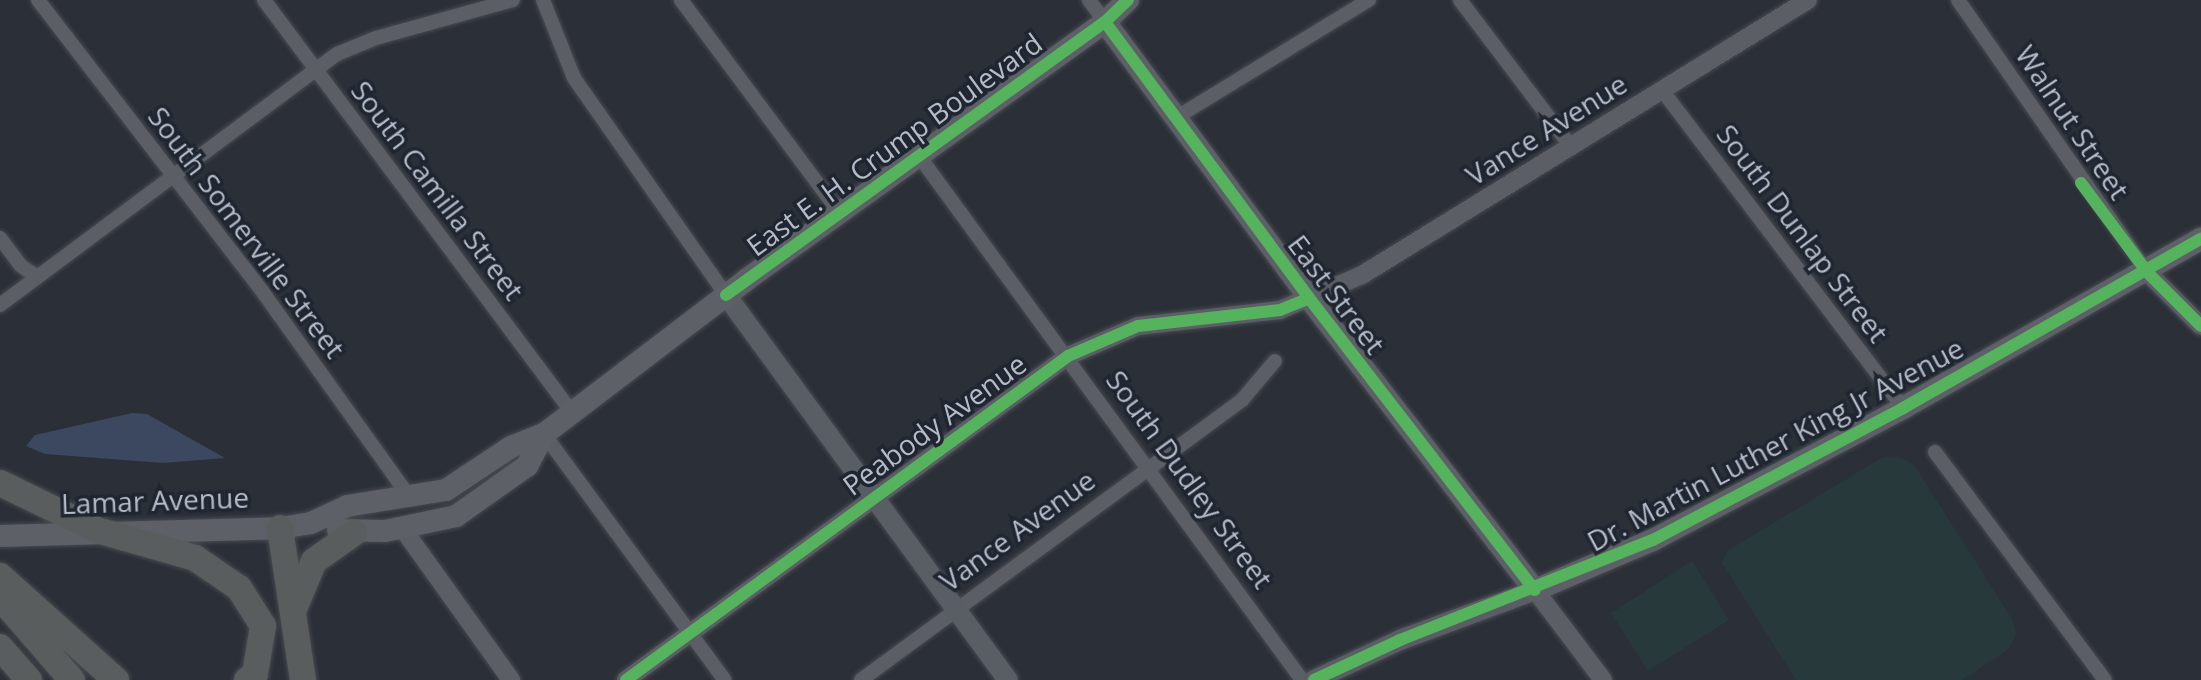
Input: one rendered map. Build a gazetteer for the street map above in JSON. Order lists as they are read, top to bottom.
{
  "streets": {
    "main road": [
      "East E. H. Crump Boulevard",
      "East Street",
      "Dr. Martin Luther King Jr Avenue",
      "Lamar Avenue"
    ],
    "street": [
      "Walnut Street",
      "Vance Avenue",
      "South Camilla Street",
      "South Somerville Street",
      "South Dunlap Street",
      "Peabody Avenue",
      "South Dudley Street"
    ]
  },
  "crossings": [
    ["Walnut Street", "Dr. Martin Luther King Jr Avenue"],
    ["Vance Avenue", "South Dunlap Street"],
    ["Vance Avenue", "East Street"],
    ["Vance Avenue", "Peabody Avenue"],
    ["Vance Avenue", "South Dudley Street"],
    ["East E. H. Crump Boulevard", "South Camilla Street"],
    ["East E. H. Crump Boulevard", "South Somerville Street"],
    ["East E. H. Crump Boulevard", "East Street"],
    ["East E. H. Crump Boulevard", "South Dudley Street"],
    ["East E. H. Crump Boulevard", "Lamar Avenue"],
    ["South Dunlap Street", "Dr. Martin Luther King Jr Avenue"],
    ["East Street", "Peabody Avenue"],
    ["East Street", "Dr. Martin Luther King Jr Avenue"],
    ["Peabody Avenue", "South Dudley Street"]
  ]
}
